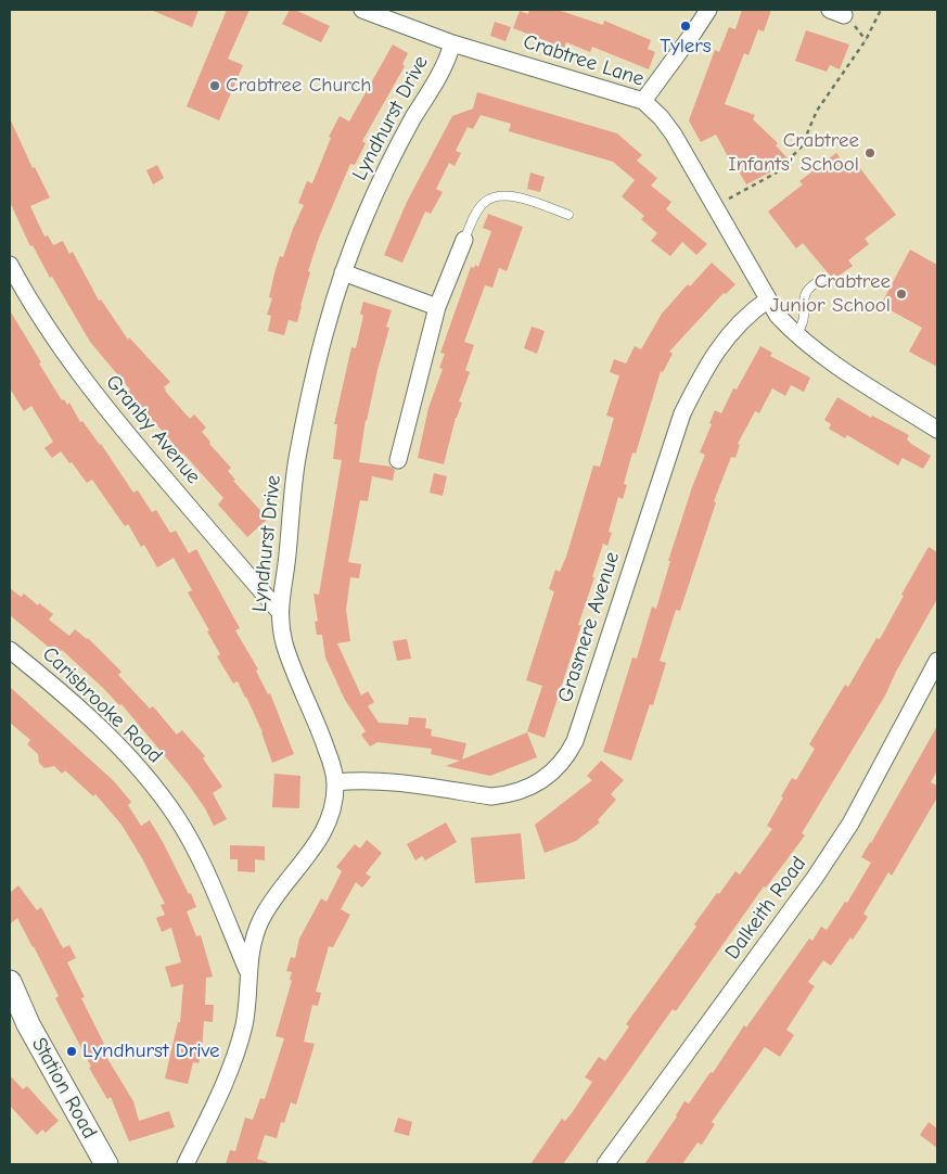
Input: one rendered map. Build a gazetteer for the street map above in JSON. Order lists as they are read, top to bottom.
{
  "streets": {
    "main road": ["Station Road"],
    "street": [
      "Crabtree Lane",
      "Lyndhurst Drive",
      "Granby Avenue",
      "Grasmere Avenue",
      "Carisbrooke Road",
      "Dalkeith Road"
    ]
  },
  "crossings": [
    ["Crabtree Lane", "Lyndhurst Drive"],
    ["Crabtree Lane", "Grasmere Avenue"],
    ["Lyndhurst Drive", "Granby Avenue"],
    ["Lyndhurst Drive", "Grasmere Avenue"],
    ["Lyndhurst Drive", "Carisbrooke Road"]
  ],
  "places": [
    "Tylers",
    "Crabtree Church",
    "Crabtree Infants' School",
    "Crabtree Junior School",
    "Lyndhurst Drive"
  ]
}
